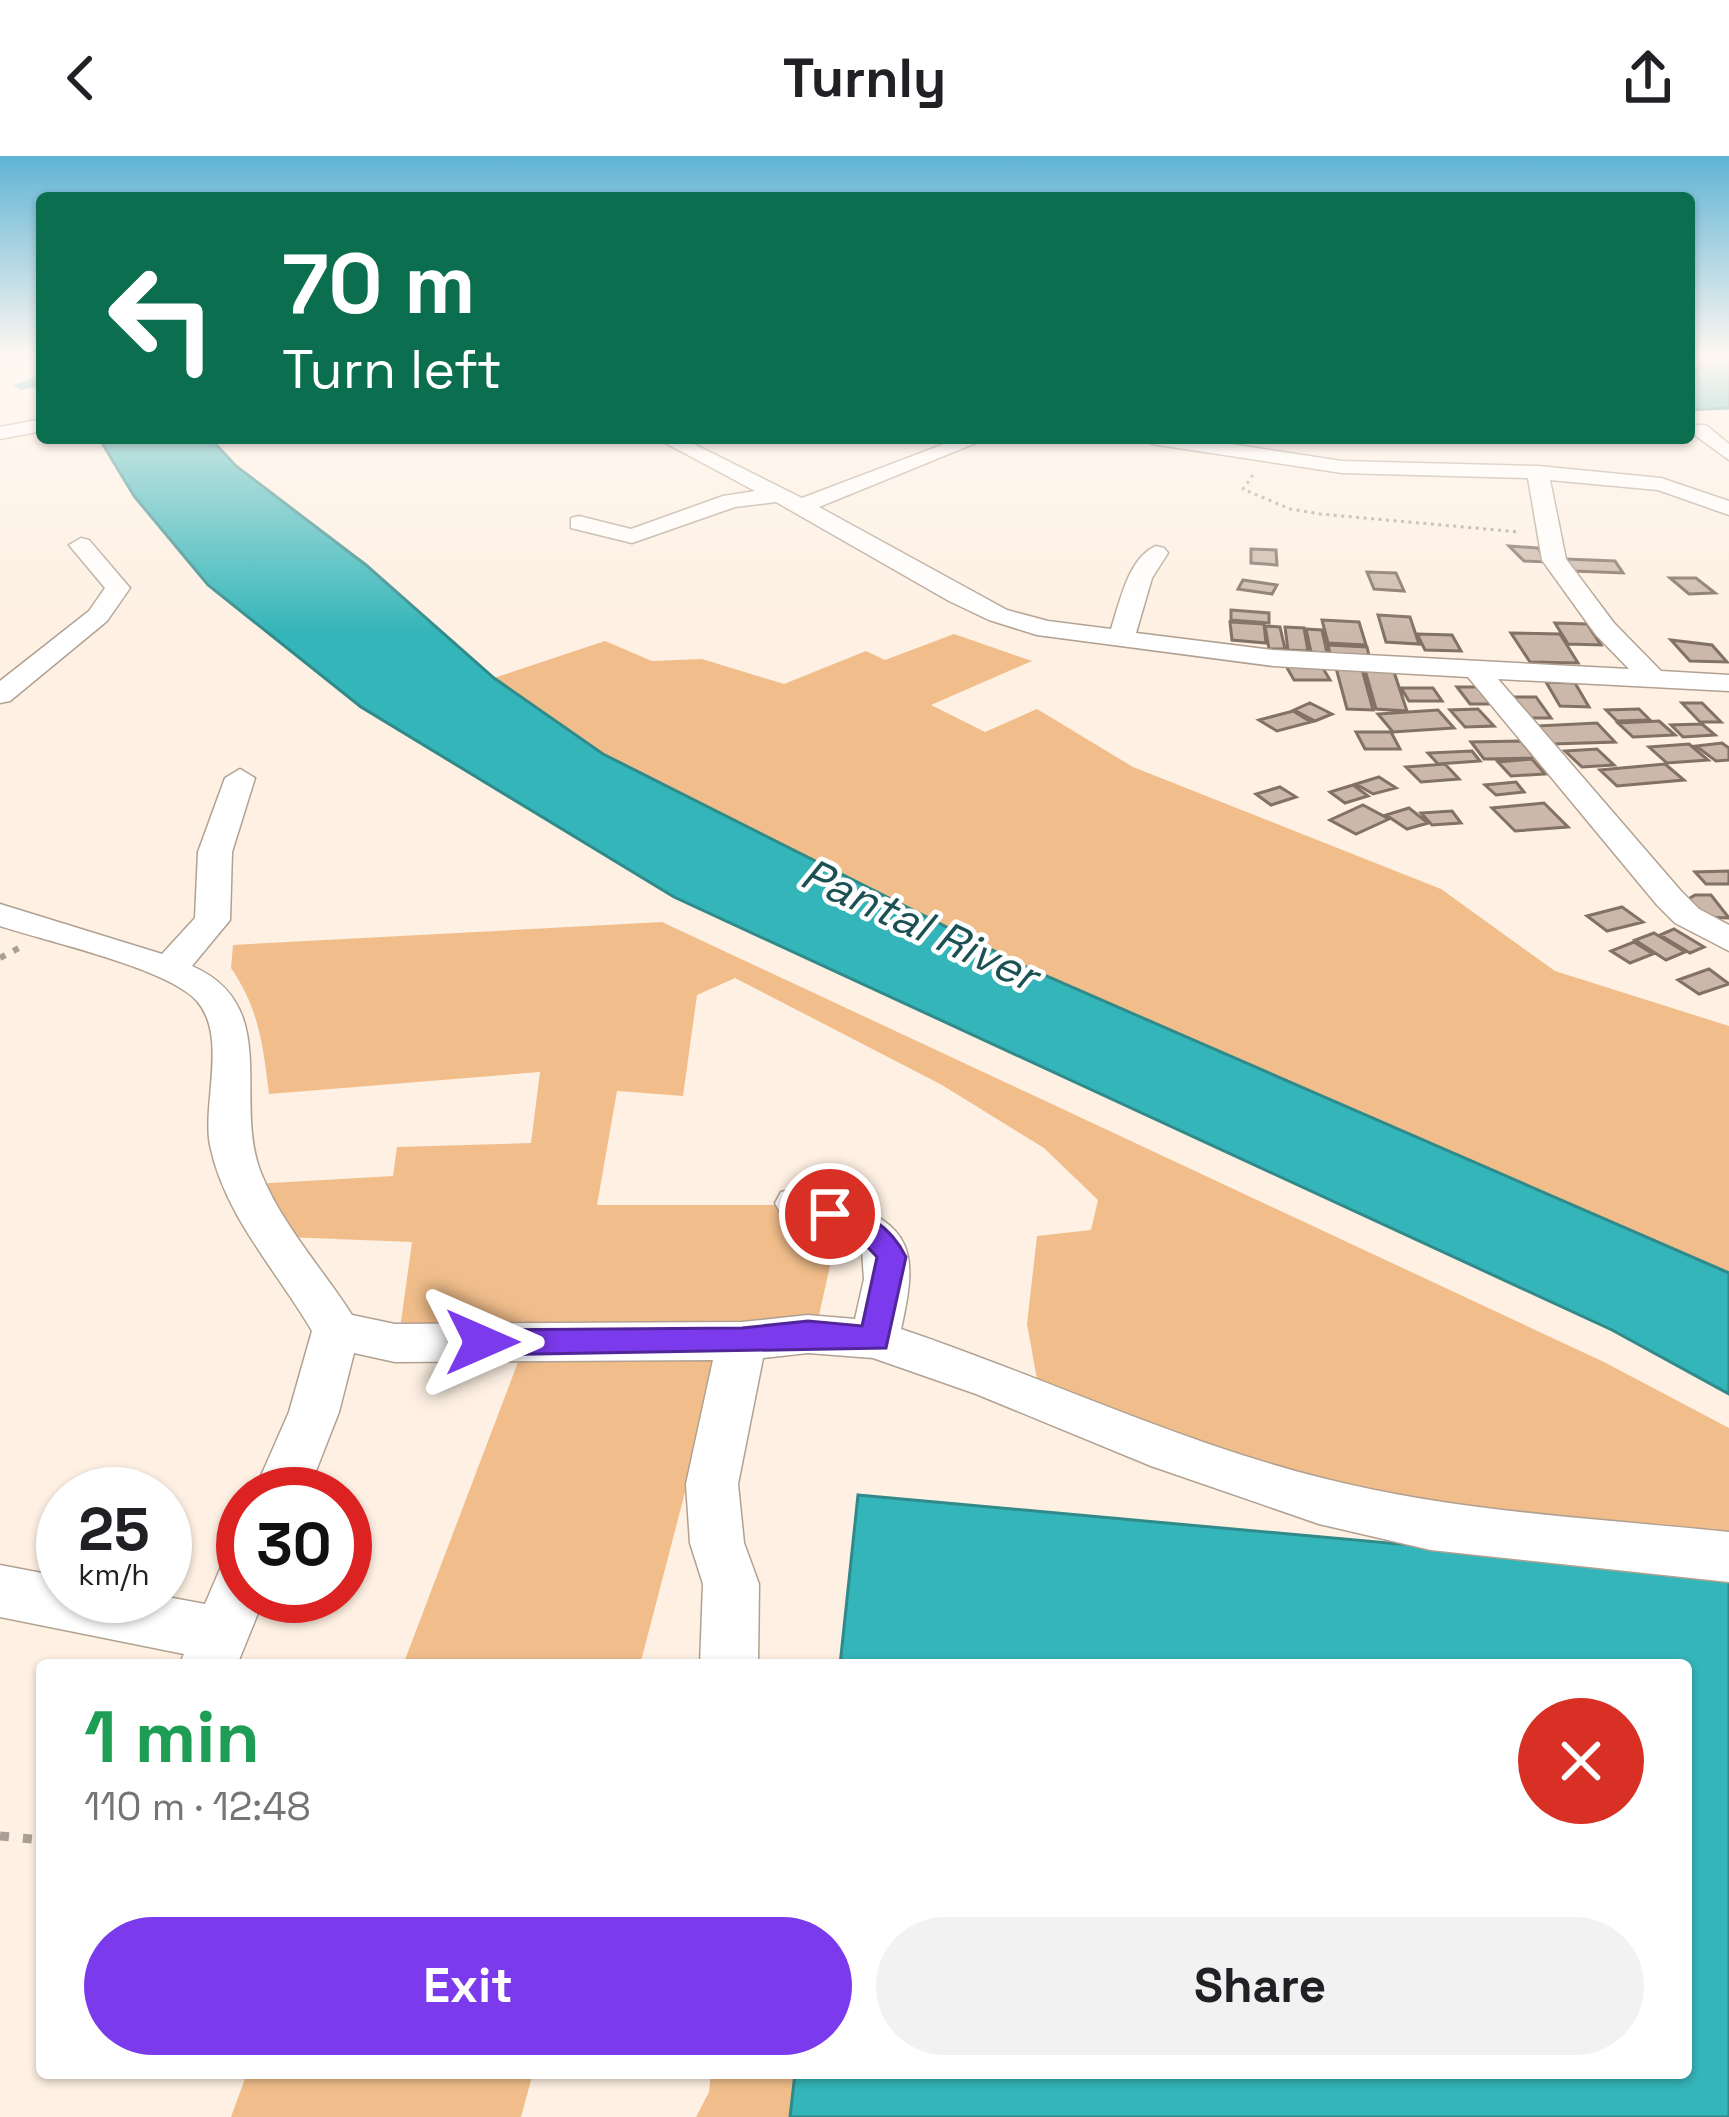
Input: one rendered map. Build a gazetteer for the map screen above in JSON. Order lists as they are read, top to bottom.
{
  "water": ["Pantal River"],
  "page": {
    "header": "Turnly",
    "turn": ["70 m", "Turn left"],
    "speed": "25 km/h",
    "limit": "30",
    "heading": ["1 min", "110 m · 12:48"],
    "buttons": ["Exit", "Share"]
  }
}
